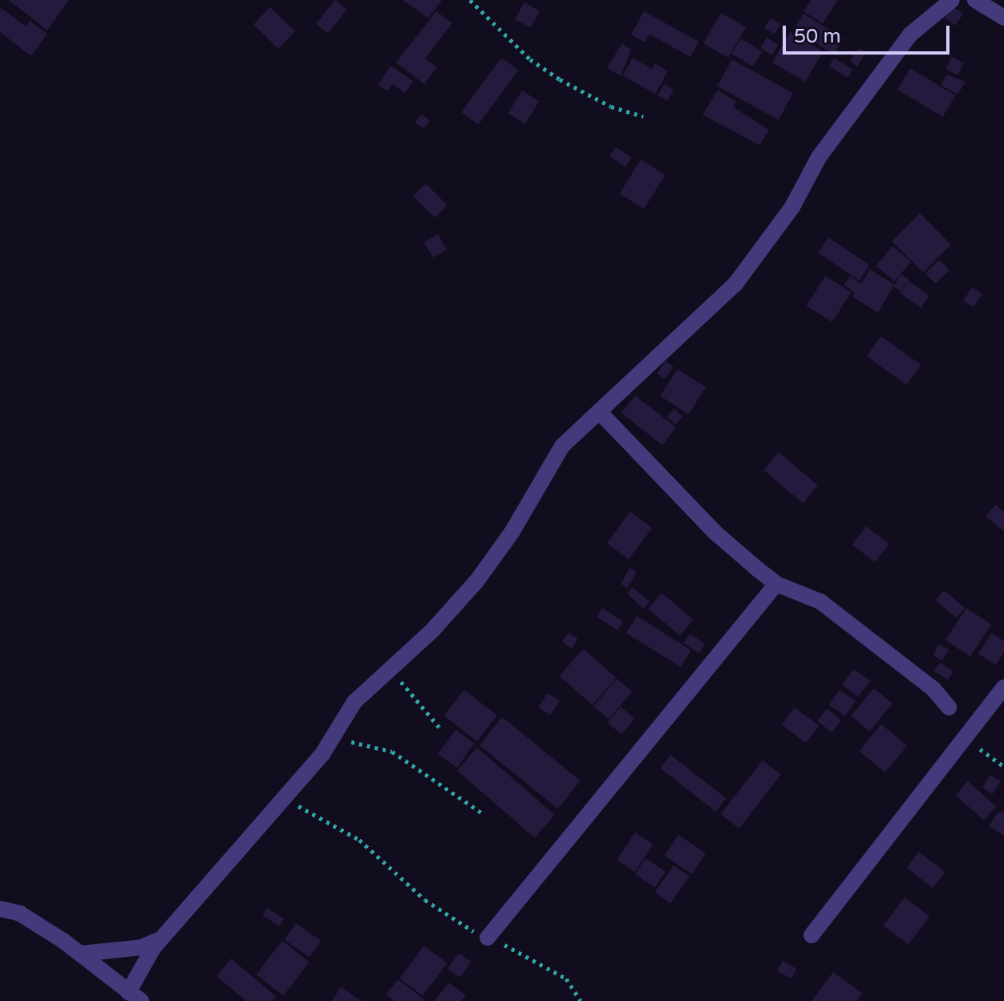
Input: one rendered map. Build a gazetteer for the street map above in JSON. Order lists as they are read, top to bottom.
{
  "scale_bar": "50 m"
}
